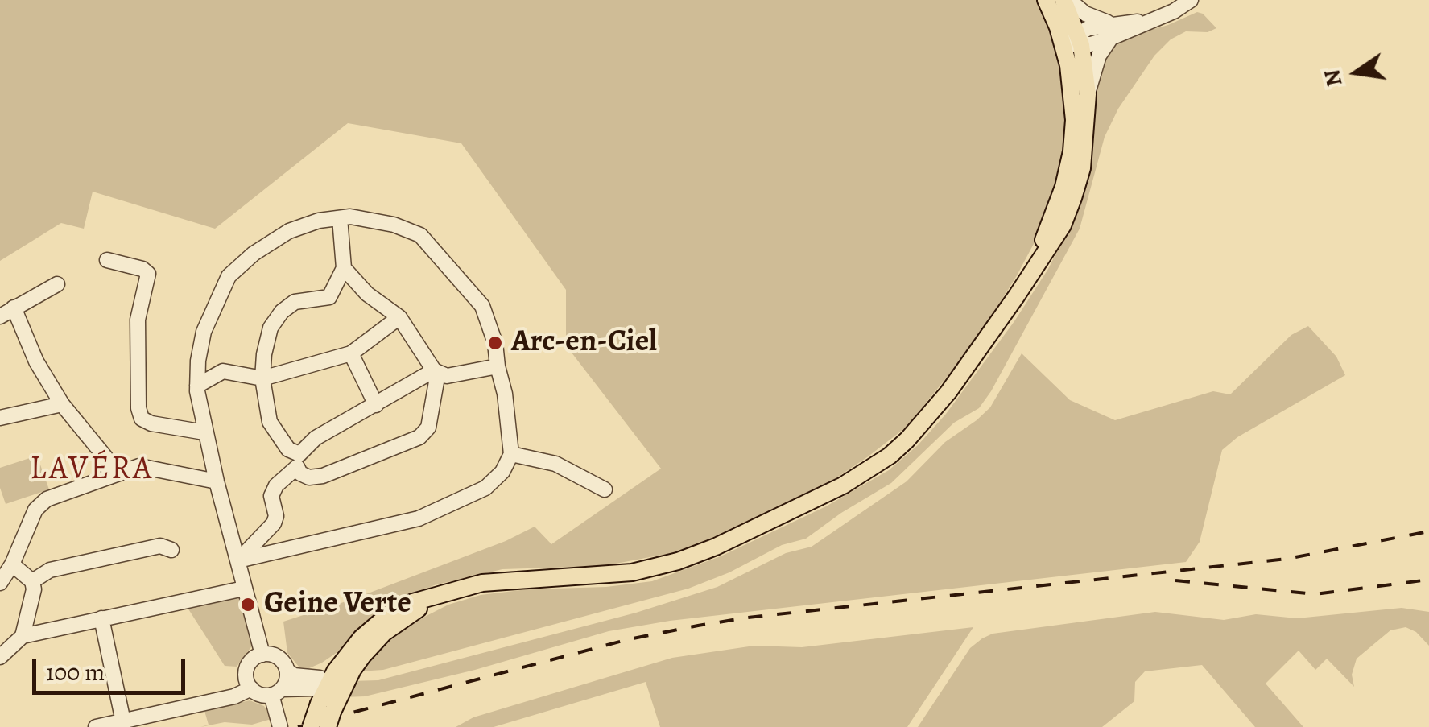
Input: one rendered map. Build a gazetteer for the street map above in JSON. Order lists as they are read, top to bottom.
{
  "districts": ["LAVÉRA"],
  "places": ["Arc-en-Ciel", "Geine Verte"],
  "scale_bar": "100 m",
  "north": "left"
}
